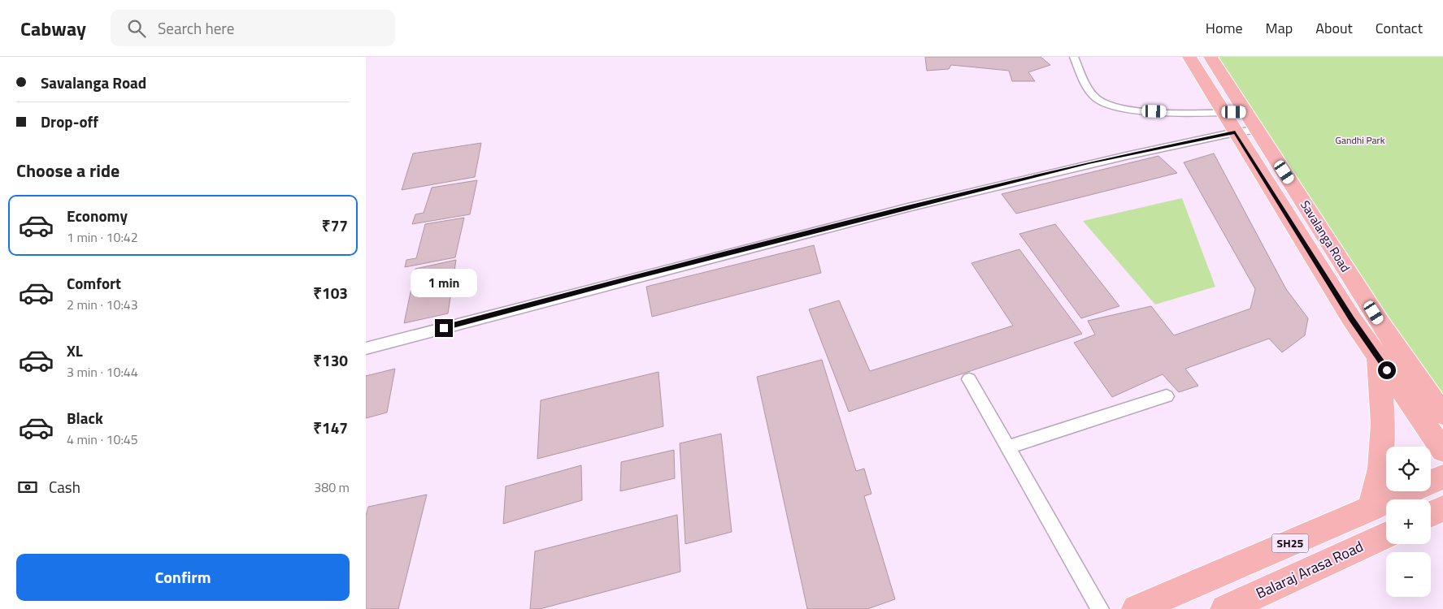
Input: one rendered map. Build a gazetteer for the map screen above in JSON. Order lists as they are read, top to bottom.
{
  "streets": {
    "main road": ["Savalanga Road", "SH25", "Balaraj Arasa Road"]
  },
  "parks": ["Gandhi Park"],
  "page": {
    "header": "Cabway",
    "search": "Search here",
    "nav": [
      "Home",
      "Map",
      "About",
      "Contact"
    ],
    "banner": ["Savalanga Road", "Drop-off"],
    "heading": "Choose a ride",
    "list": [
      {
        "name": "Economy",
        "note": "1 min · 10:42",
        "value": "₹77"
      },
      {
        "name": "Comfort",
        "note": "2 min · 10:43",
        "value": "₹103"
      },
      {
        "name": "XL",
        "note": "3 min · 10:44",
        "value": "₹130"
      },
      {
        "name": "Black",
        "note": "4 min · 10:45",
        "value": "₹147"
      }
    ],
    "bubble": "1 min",
    "map_buttons": ["+", "−"],
    "pay": ["Cash", "380 m"],
    "buttons": "Confirm"
  }
}
